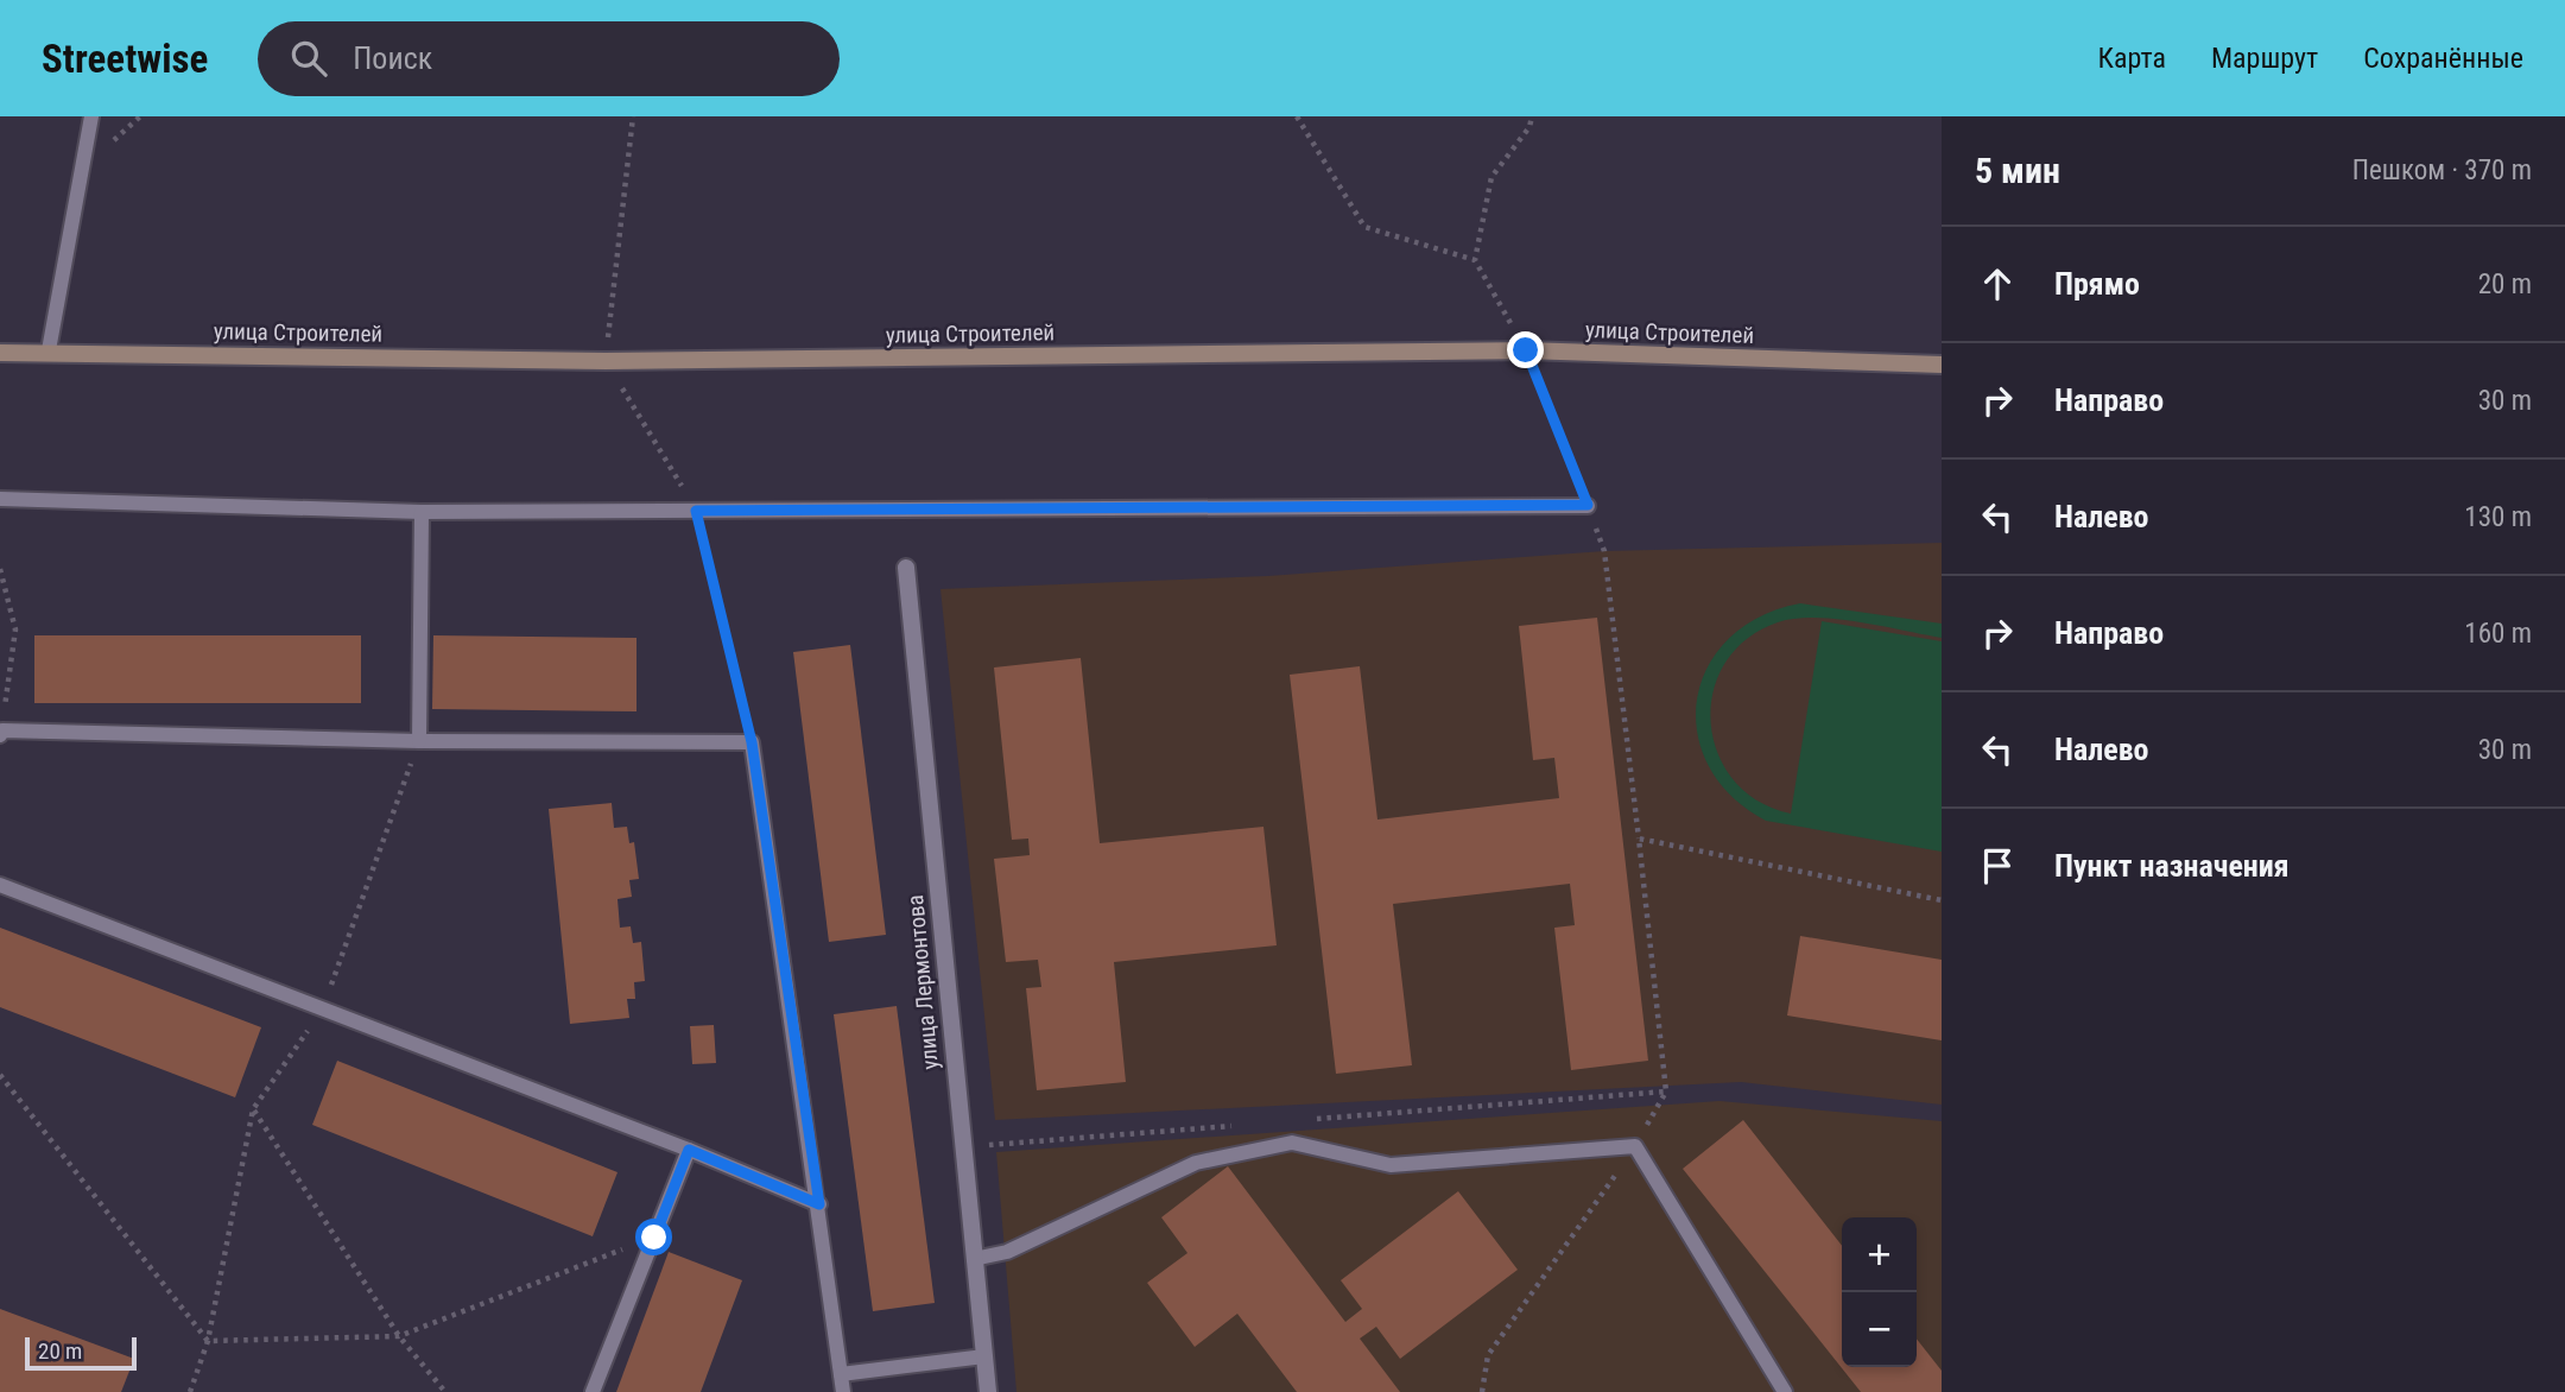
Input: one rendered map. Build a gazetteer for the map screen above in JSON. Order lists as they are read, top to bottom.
{
  "streets": {
    "main road": ["улица Строителей"],
    "street": ["улица Лермонтова"]
  },
  "scale_bar": "20 m",
  "page": {
    "header": "Streetwise",
    "search": "Поиск",
    "nav": ["Карта", "Маршрут", "Сохранённые"],
    "heading": ["5 мин", "Пешком · 370 m"],
    "list": [
      ["Прямо", "20 m"],
      ["Направо", "30 m"],
      ["Налево", "130 m"],
      ["Направо", "160 m"],
      ["Налево", "30 m"],
      "Пункт назначения"
    ],
    "map_buttons": ["+", "−"],
    "scale": "20 m"
  }
}
